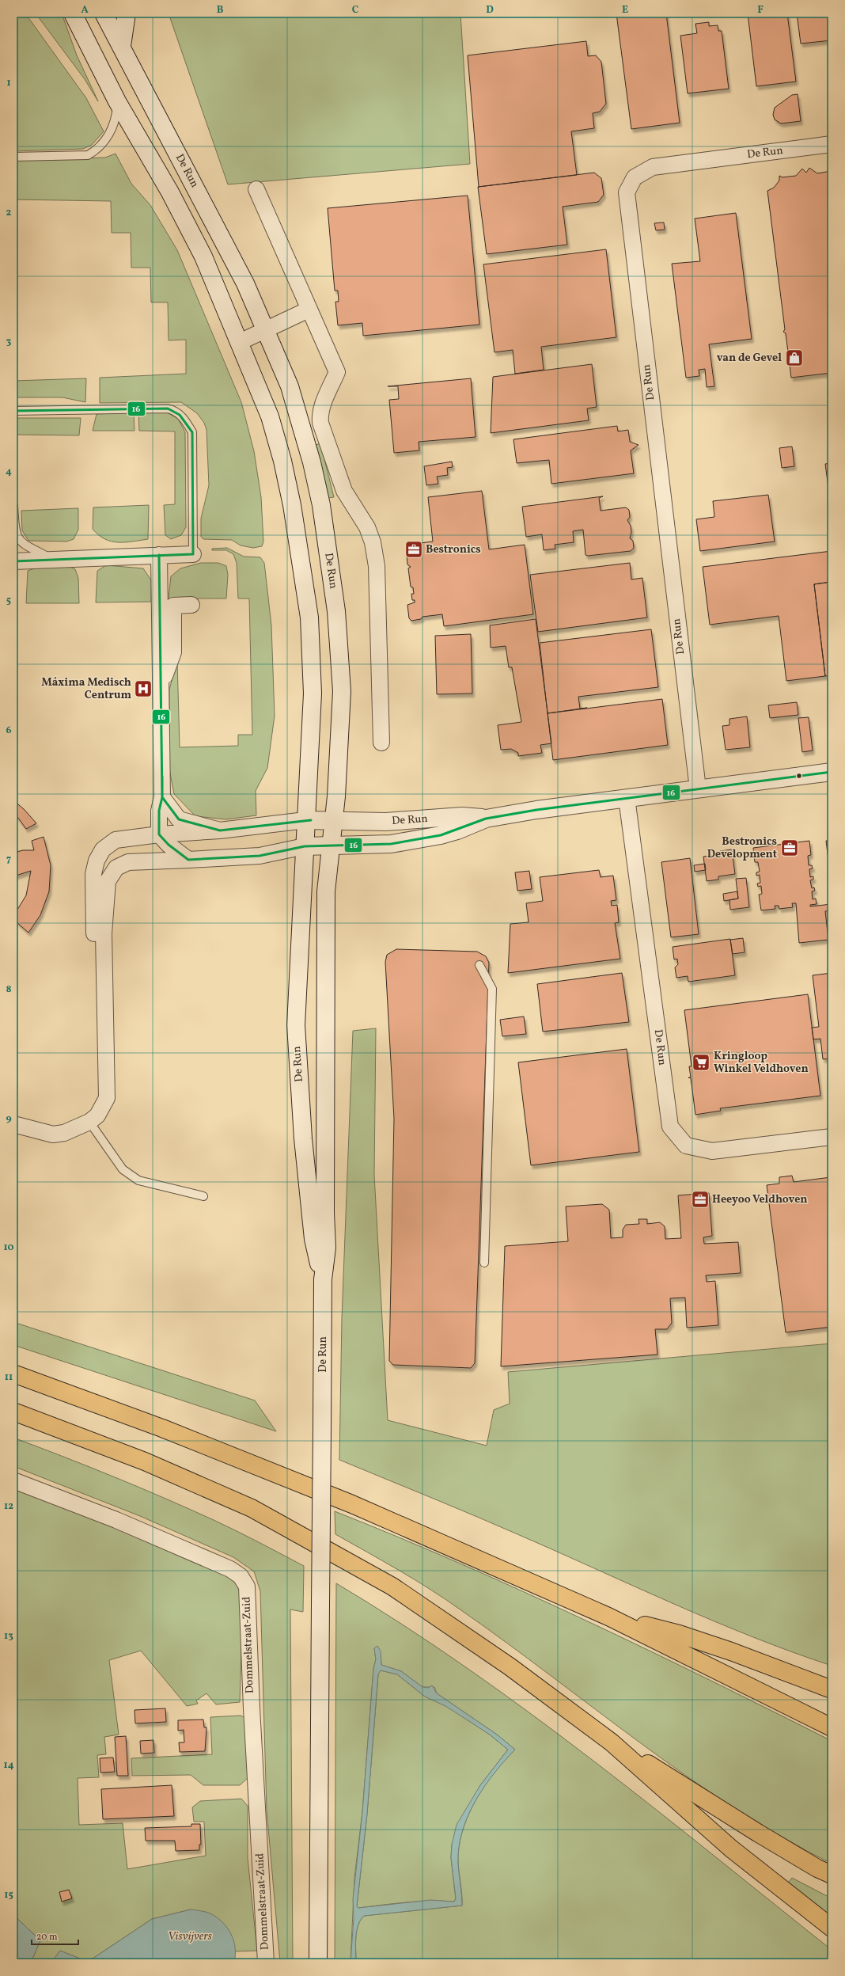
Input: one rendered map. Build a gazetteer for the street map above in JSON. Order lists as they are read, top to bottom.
{
  "streets": {
    "main road": ["De Run"],
    "street": ["Dommelstraat-Zuid"]
  },
  "water": ["Visvijvers"],
  "places": {
    "shop": ["van de Gevel"],
    "office": ["Bestronics", "Bestronics Development", "Heeyoo Veldhoven"],
    "hospital": ["Máxima Medisch Centrum"],
    "supermarket": ["Kringloop Winkel Veldhoven"]
  },
  "lines": ["transit line 16"],
  "scale_bar": "20 m",
  "grid": {
    "columns": [
      "A",
      "B",
      "C",
      "D",
      "E",
      "F"
    ],
    "rows": [
      "1",
      "2",
      "3",
      "4",
      "5",
      "6",
      "7",
      "8",
      "9",
      "10",
      "11",
      "12",
      "13",
      "14",
      "15"
    ]
  }
}
